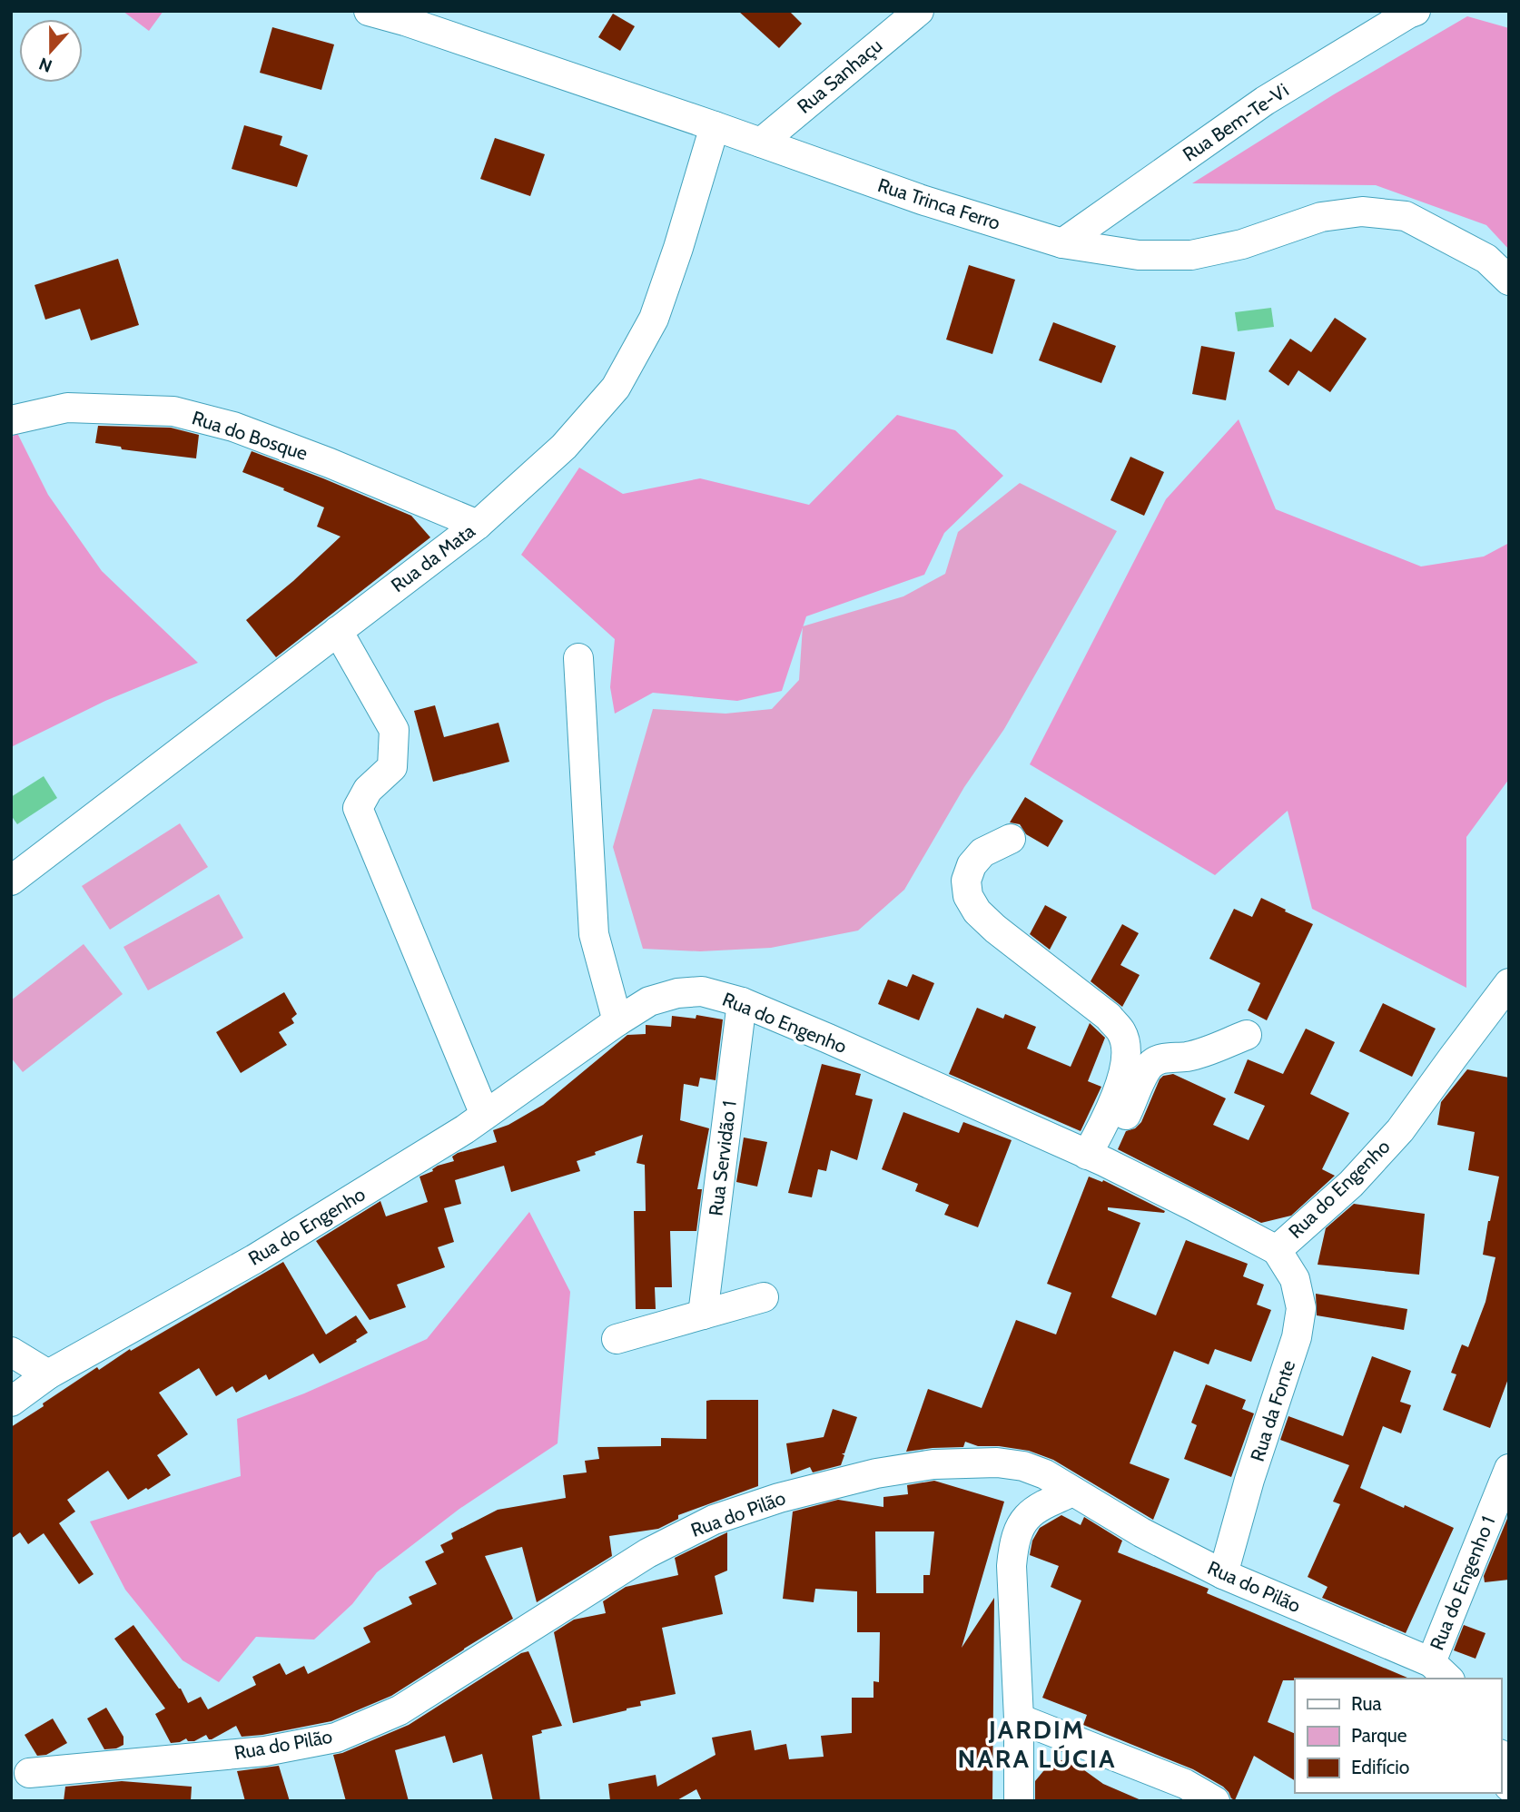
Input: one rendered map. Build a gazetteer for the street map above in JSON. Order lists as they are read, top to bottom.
{
  "streets": {
    "street": [
      "Rua Sanhaçu",
      "Rua Bem-Te-Vi",
      "Rua Trinca Ferro",
      "Rua do Bosque",
      "Rua da Mata",
      "Rua do Engenho",
      "Rua Servidão 1",
      "Rua da Fonte",
      "Rua do Pilão",
      "Rua do Engenho 1"
    ]
  },
  "crossings": [
    ["Rua Sanhaçu", "Rua Trinca Ferro"],
    ["Rua Bem-Te-Vi", "Rua Trinca Ferro"],
    ["Rua Trinca Ferro", "Rua da Mata"],
    ["Rua do Bosque", "Rua da Mata"],
    ["Rua do Engenho", "Rua Servidão 1"],
    ["Rua do Engenho", "Rua da Fonte"],
    ["Rua da Fonte", "Rua do Pilão"],
    ["Rua do Pilão", "Rua do Engenho 1"]
  ],
  "districts": ["JARDIM NARA LÚCIA"],
  "legend": ["Rua", "Parque", "Edifício"],
  "north": "bottom"
}
